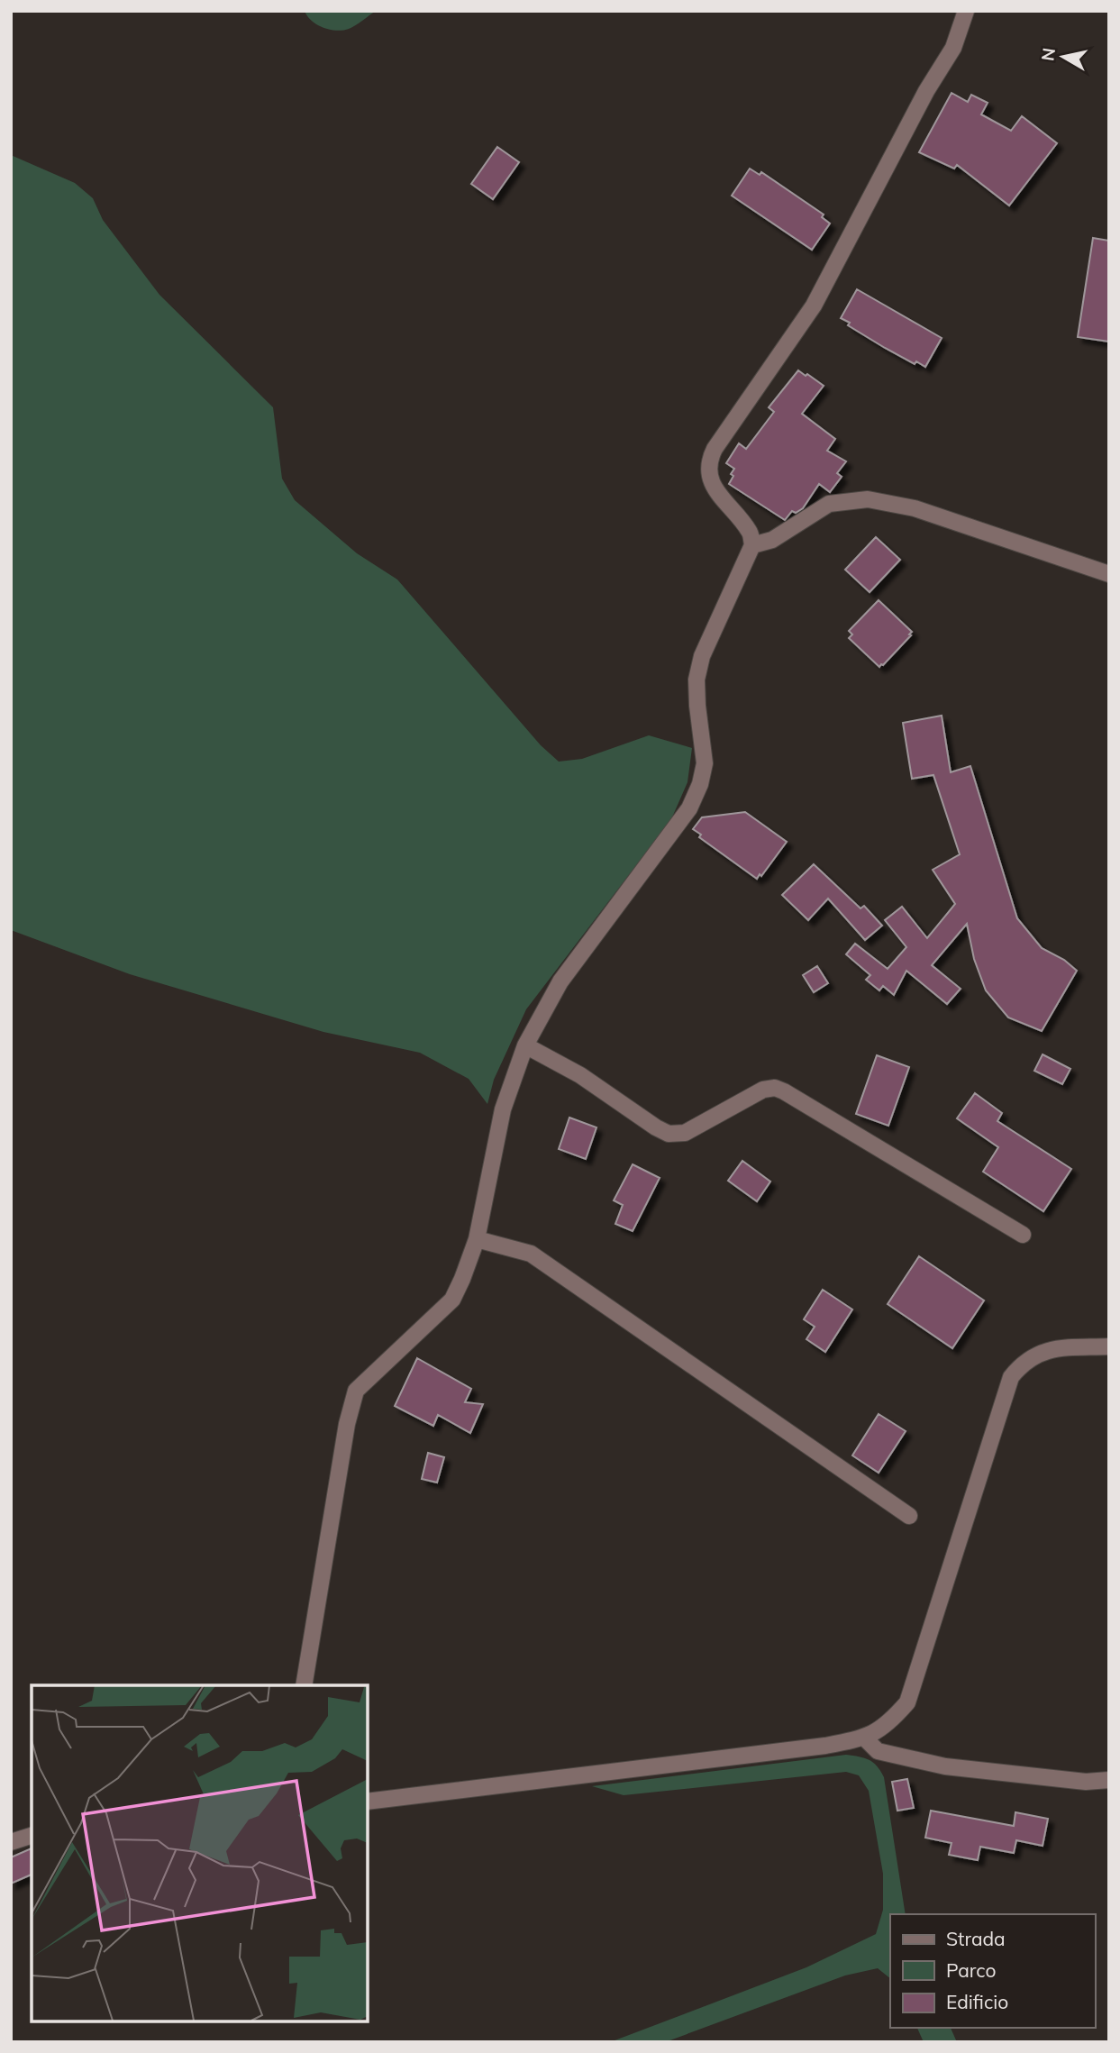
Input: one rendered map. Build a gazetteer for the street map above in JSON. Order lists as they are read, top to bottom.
{
  "legend": ["Strada", "Parco", "Edificio"],
  "north": "left"
}
